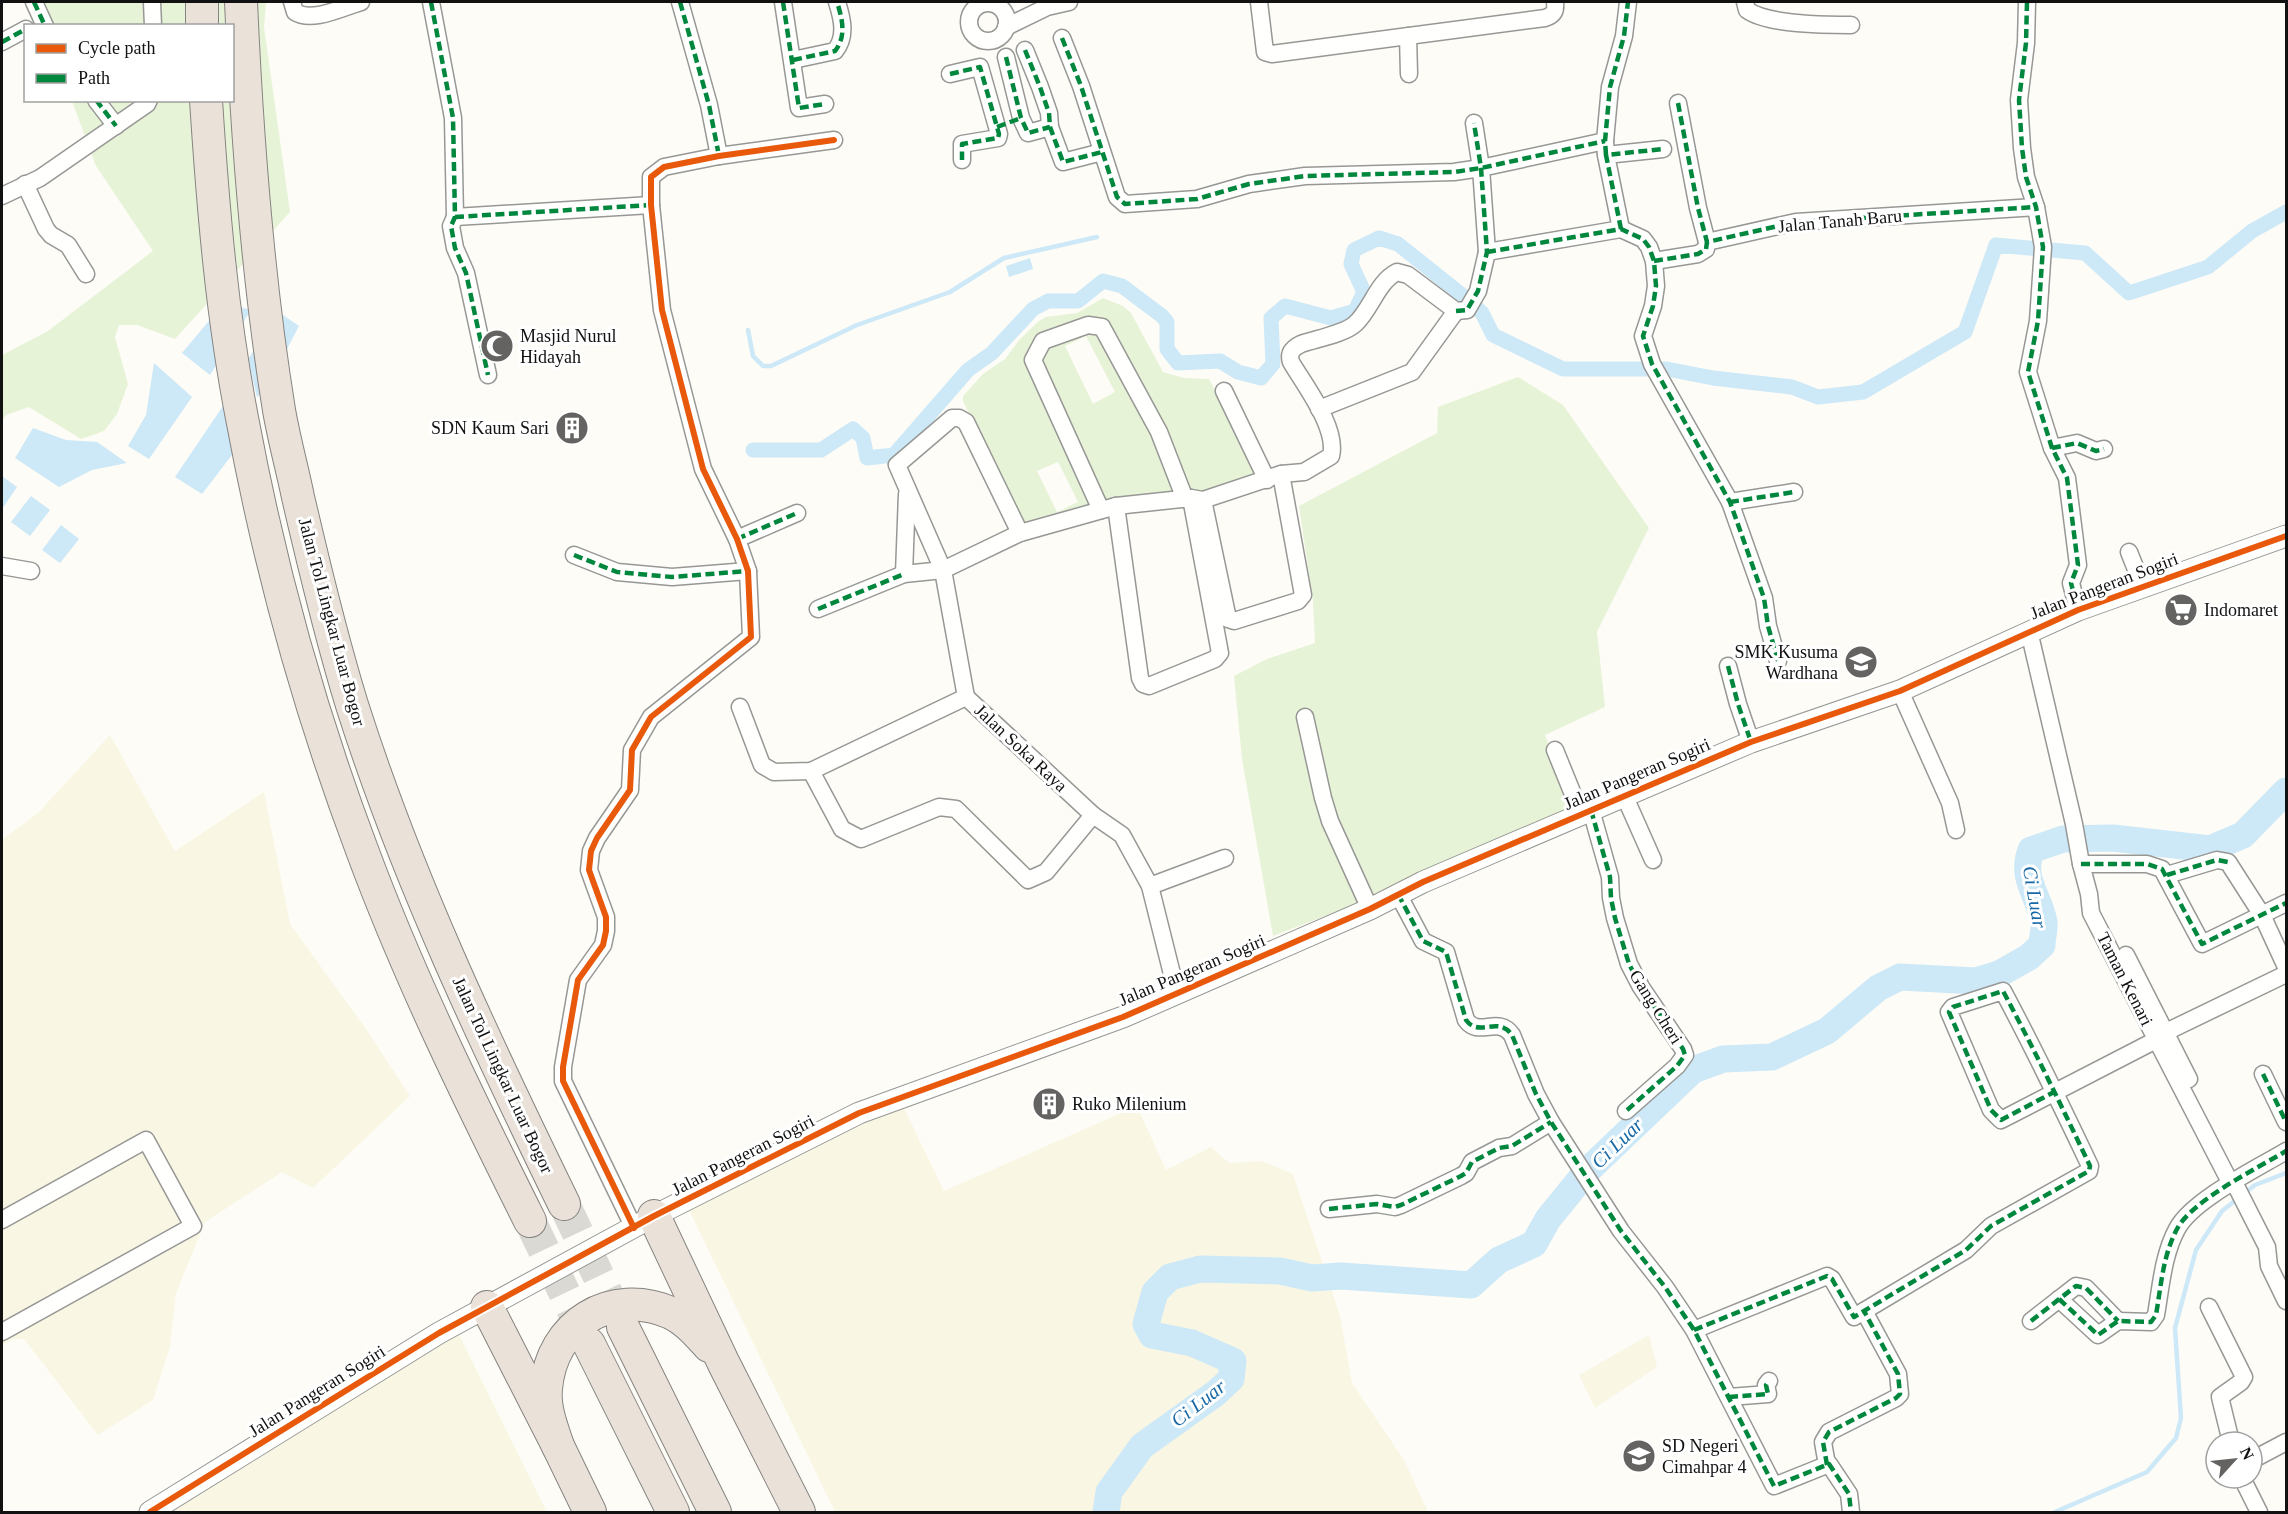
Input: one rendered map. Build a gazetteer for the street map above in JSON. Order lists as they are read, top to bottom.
{
  "streets": {
    "highway": ["Jalan Tol Lingkar Luar Bogor"],
    "street": [
      "Jalan Tanah Baru",
      "Jalan Pangeran Sogiri",
      "Jalan Soka Raya",
      "Taman Kenari",
      "Gang Cheri"
    ]
  },
  "crossings": [
    ["Jalan Pangeran Sogiri", "Jalan Soka Raya"],
    ["Jalan Pangeran Sogiri", "Taman Kenari"],
    ["Jalan Pangeran Sogiri", "Gang Cheri"]
  ],
  "water": ["Ci Luar"],
  "places": {
    "mosque": ["Masjid Nurul Hidayah"],
    "building": ["SDN Kaum Sari", "Ruko Milenium"],
    "supermarket": ["Indomaret"],
    "school or university": ["SMK Kusuma Wardhana", "SD Negeri Cimahpar 4"]
  },
  "legend": ["Cycle path", "Path"],
  "north": "top right"
}
